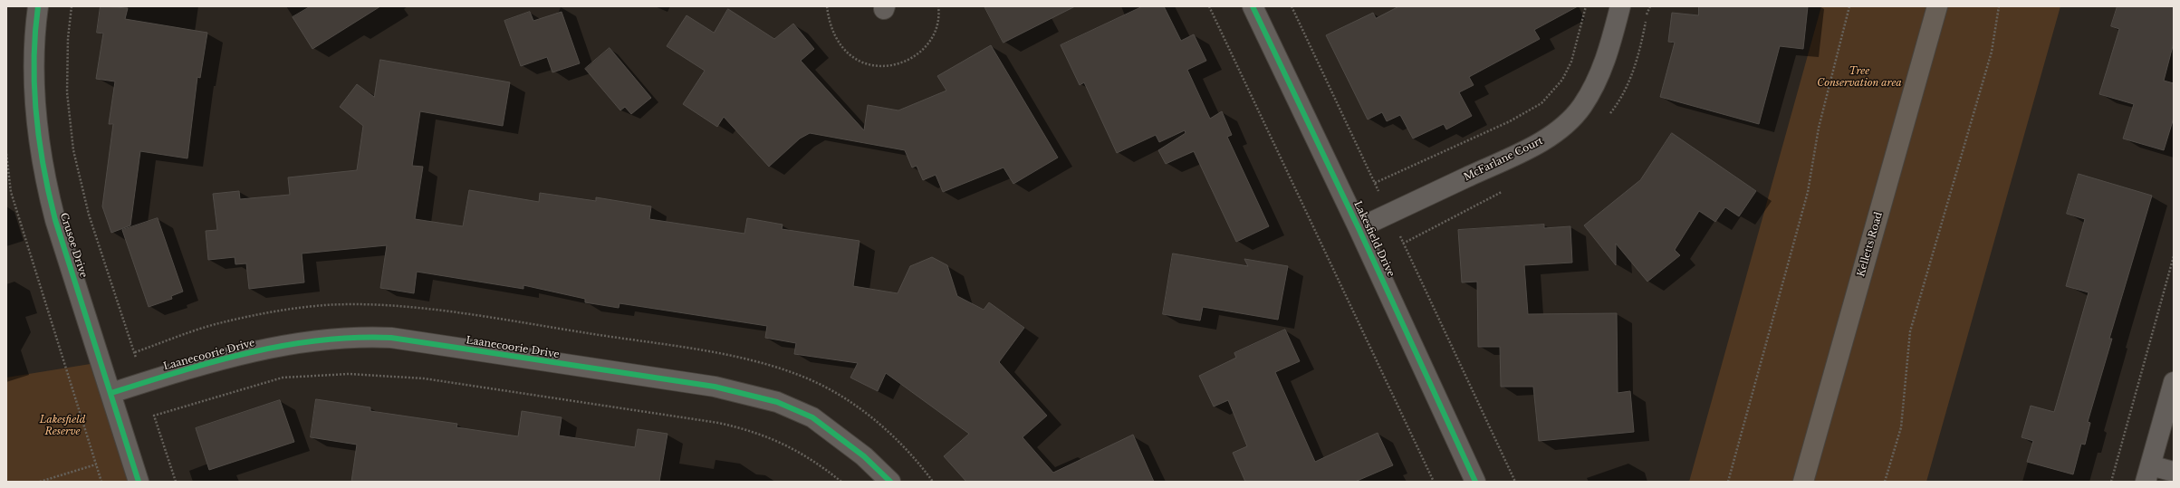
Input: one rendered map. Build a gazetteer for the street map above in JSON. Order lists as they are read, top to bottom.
{
  "streets": {
    "main road": ["Kelletts Road"],
    "street": [
      "McFarlane Court",
      "Lakesfield Drive",
      "Crusoe Drive",
      "Laanecoorie Drive"
    ]
  },
  "crossings": [
    ["McFarlane Court", "Lakesfield Drive"],
    ["Crusoe Drive", "Laanecoorie Drive"]
  ],
  "parks": ["Tree Conservation area", "Lakesfield Reserve"]
}
